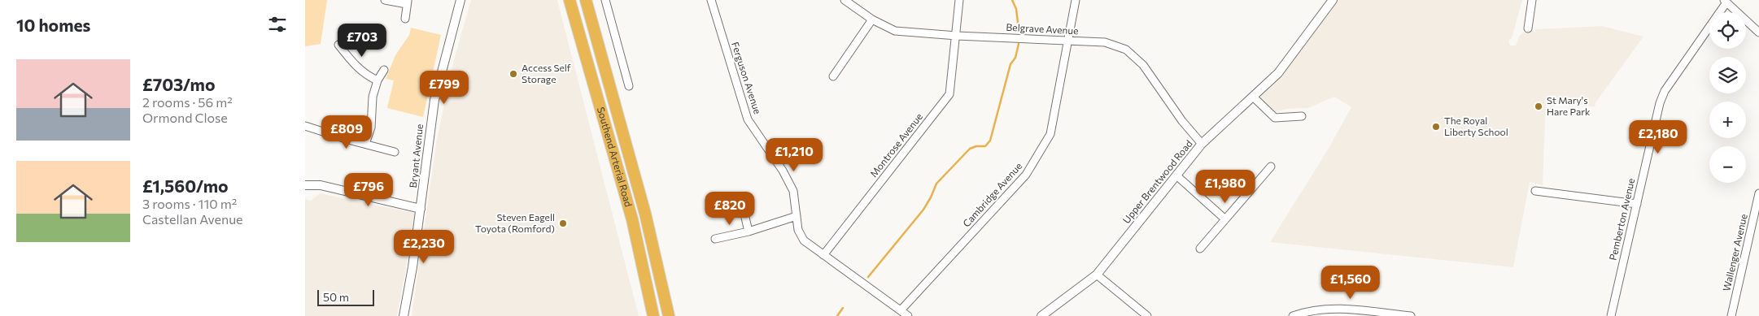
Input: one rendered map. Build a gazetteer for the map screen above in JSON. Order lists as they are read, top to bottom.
{
  "streets": {
    "highway": ["Southend Arterial Road"],
    "street": [
      "Belgrave Avenue",
      "Ferguson Avenue",
      "Montrose Avenue",
      "Bryant Avenue",
      "Upper Brentwood Road",
      "Cambridge Avenue",
      "Pemberton Avenue",
      "Wallenger Avenue"
    ]
  },
  "crossings": [
    ["Belgrave Avenue", "Montrose Avenue"],
    ["Belgrave Avenue", "Upper Brentwood Road"],
    ["Belgrave Avenue", "Cambridge Avenue"],
    ["Ferguson Avenue", "Montrose Avenue"],
    ["Ferguson Avenue", "Cambridge Avenue"]
  ],
  "places": [
    "Access Self Storage",
    "St Mary's Hare Park",
    "The Royal Liberty School",
    "Steven Eagell Toyota (Romford)"
  ],
  "scale_bar": "50 m",
  "page": {
    "heading": "10 homes",
    "map_buttons": ["+", "−"],
    "price": [
      "£703",
      "£799",
      "£809",
      "£2,180",
      "£1,210",
      "£1,980",
      "£796",
      "£820",
      "£2,230",
      "£1,560"
    ],
    "list": [
      {
        "name": "£703/mo",
        "note": "2 rooms · 56 m² · Ormond Close"
      },
      {
        "name": "£1,560/mo",
        "note": "3 rooms · 110 m² · Castellan Avenue"
      }
    ],
    "scale": "50 m"
  }
}
